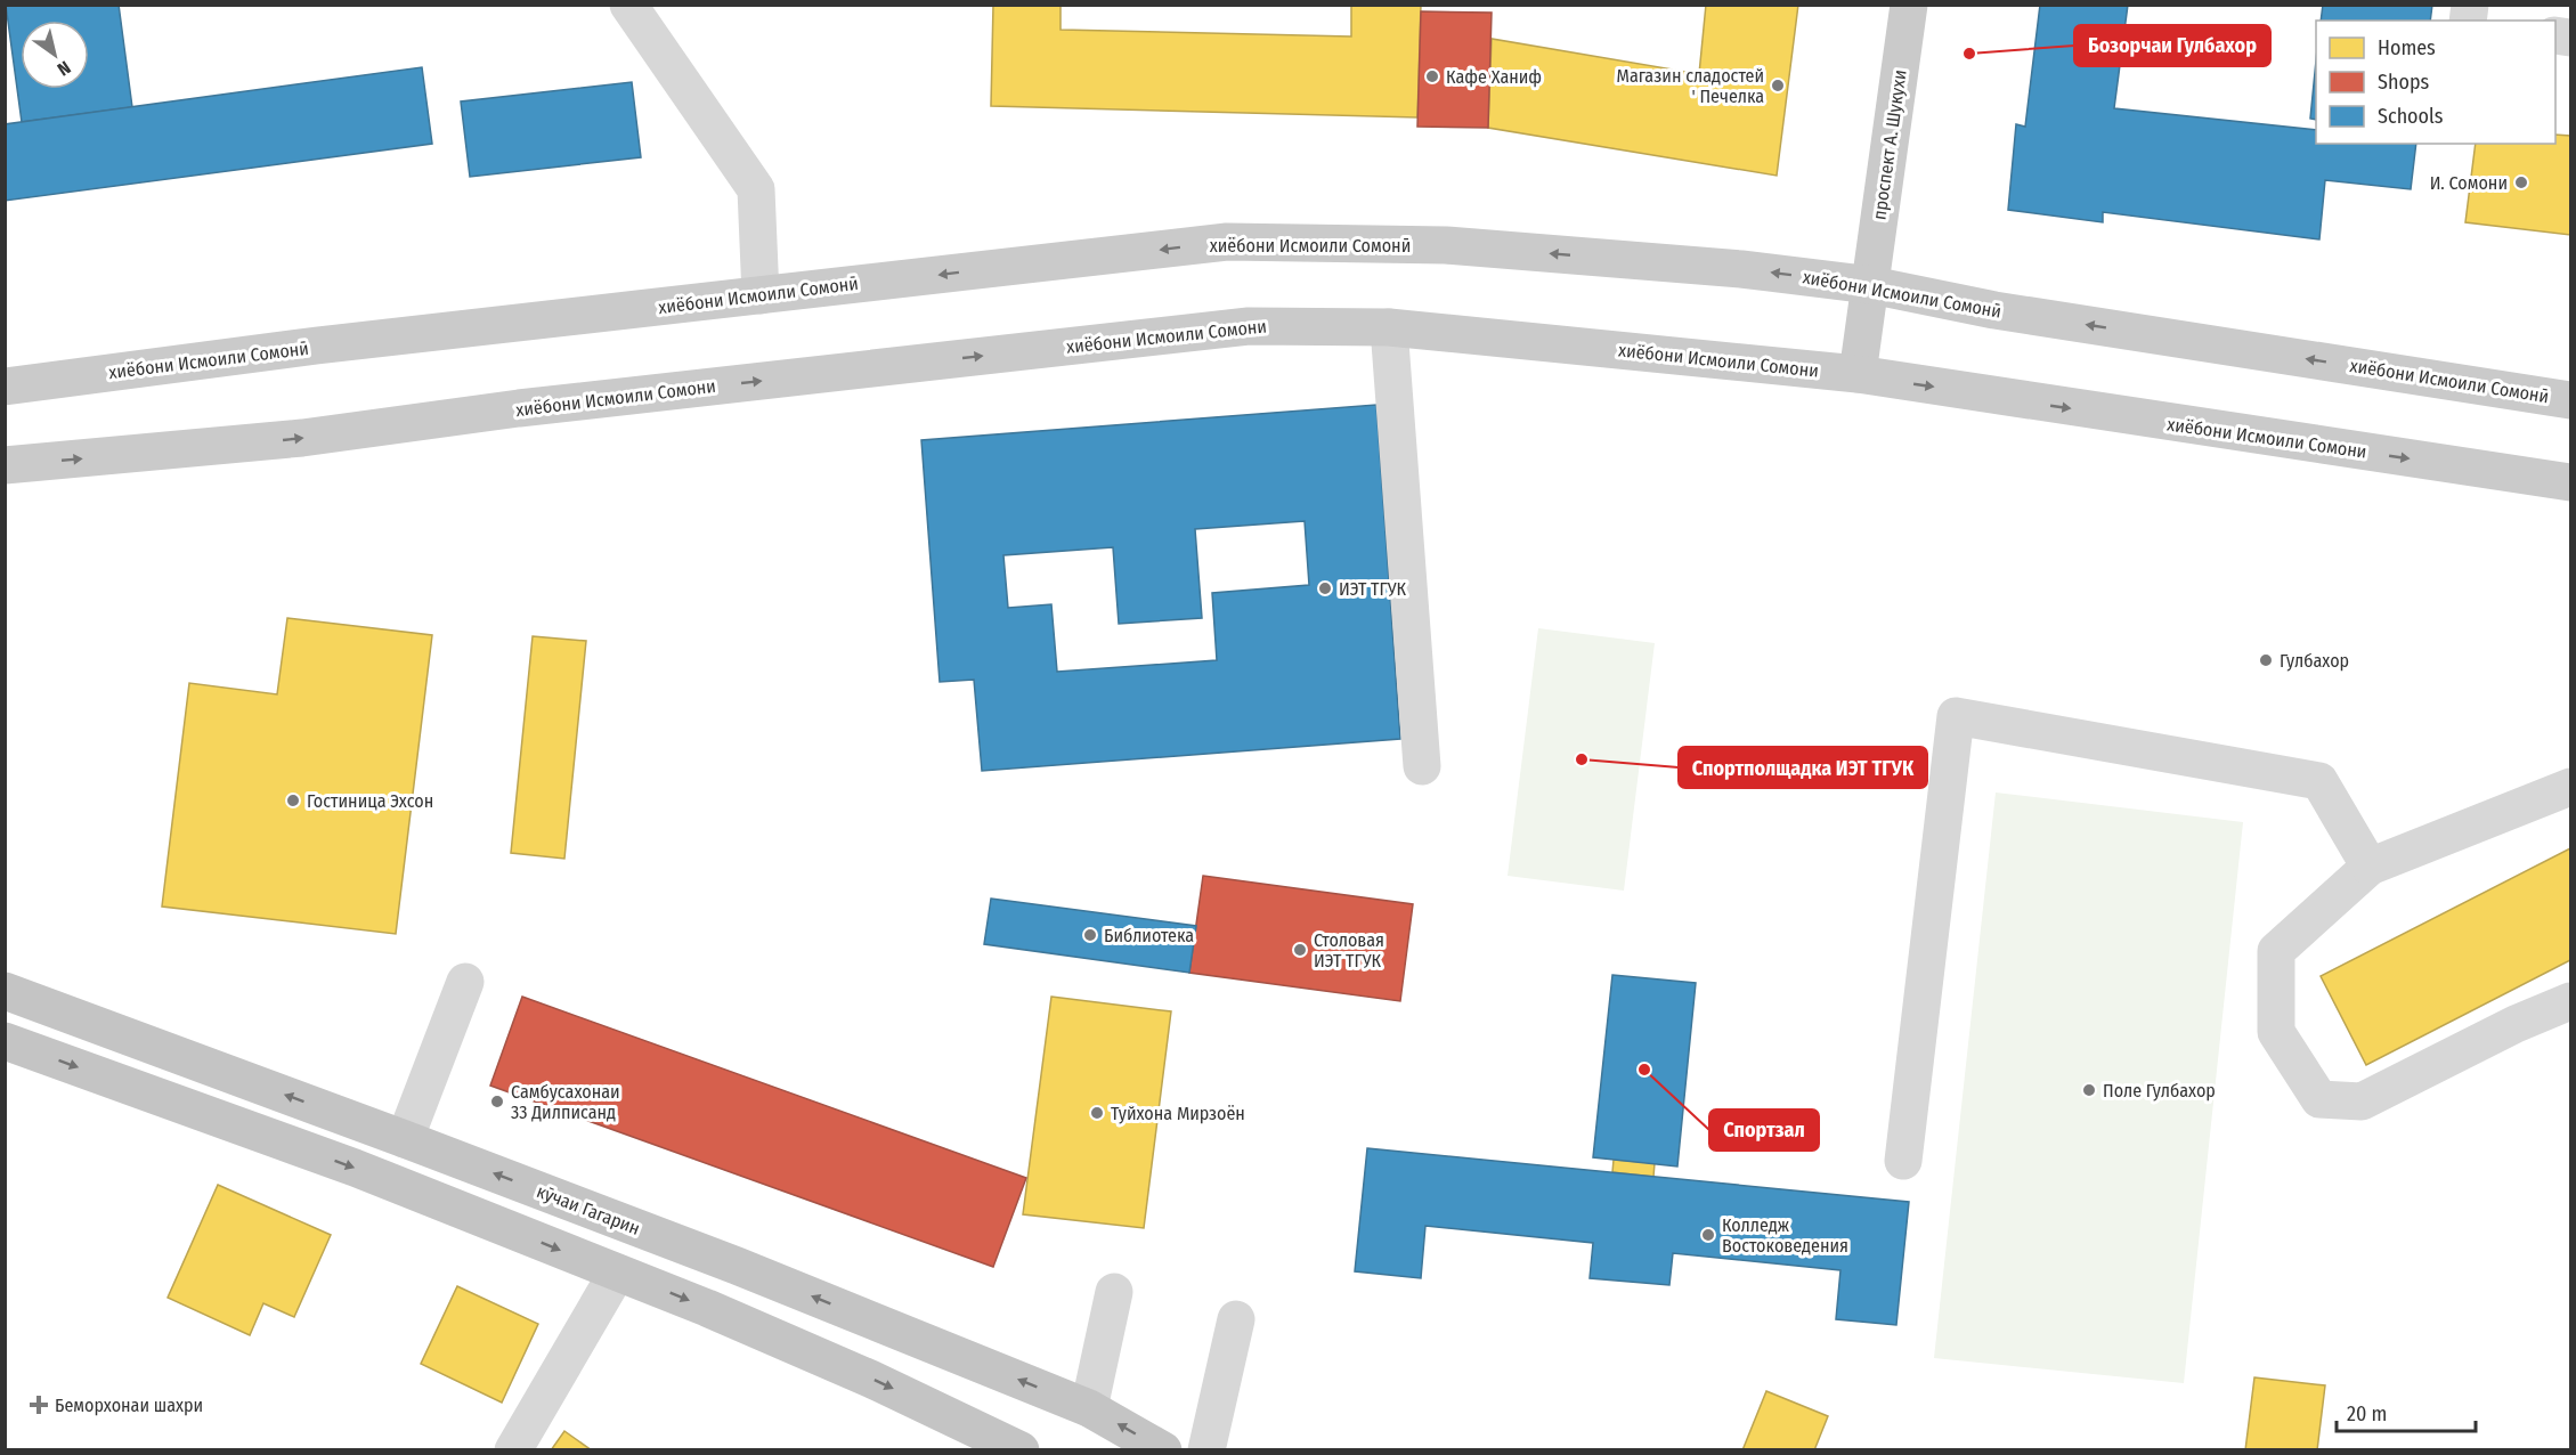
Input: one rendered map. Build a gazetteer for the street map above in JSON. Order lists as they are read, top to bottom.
{
  "streets": {
    "highway": ["кӯчаи Гагарин"],
    "main road": ["проспект А. Шукухи", "хиёбони Исмоили Сомонӣ", "хиёбони Исмоили Сомони"]
  },
  "crossings": [
    ["проспект А. Шукухи", "хиёбони Исмоили Сомонӣ"],
    ["проспект А. Шукухи", "хиёбони Исмоили Сомони"]
  ],
  "one_way": ["хиёбони Исмоили Сомонӣ", "хиёбони Исмоили Сомони"],
  "places": {
    "other": [
      "Бозорчаи Гулбахор",
      "Кафе Ханиф",
      "Магазин сладостей ' Печелка",
      "И. Сомони",
      "ИЭТ ТГУК",
      "Гулбахор",
      "Спортполщадка ИЭТ ТГУК",
      "Гостиница Эхсон",
      "Библиотека",
      "Столовая ИЭТ ТГУК",
      "Спортзал",
      "Поле Гулбахор",
      "Самбусахонаи 33 Дилписанд",
      "Туйхона Мирзоён",
      "Колледж Востоковедения"
    ],
    "health": ["Беморхонаи шахри"]
  },
  "legend": ["Homes", "Shops", "Schools"],
  "scale_bar": "20 m",
  "north": "bottom right"
}
